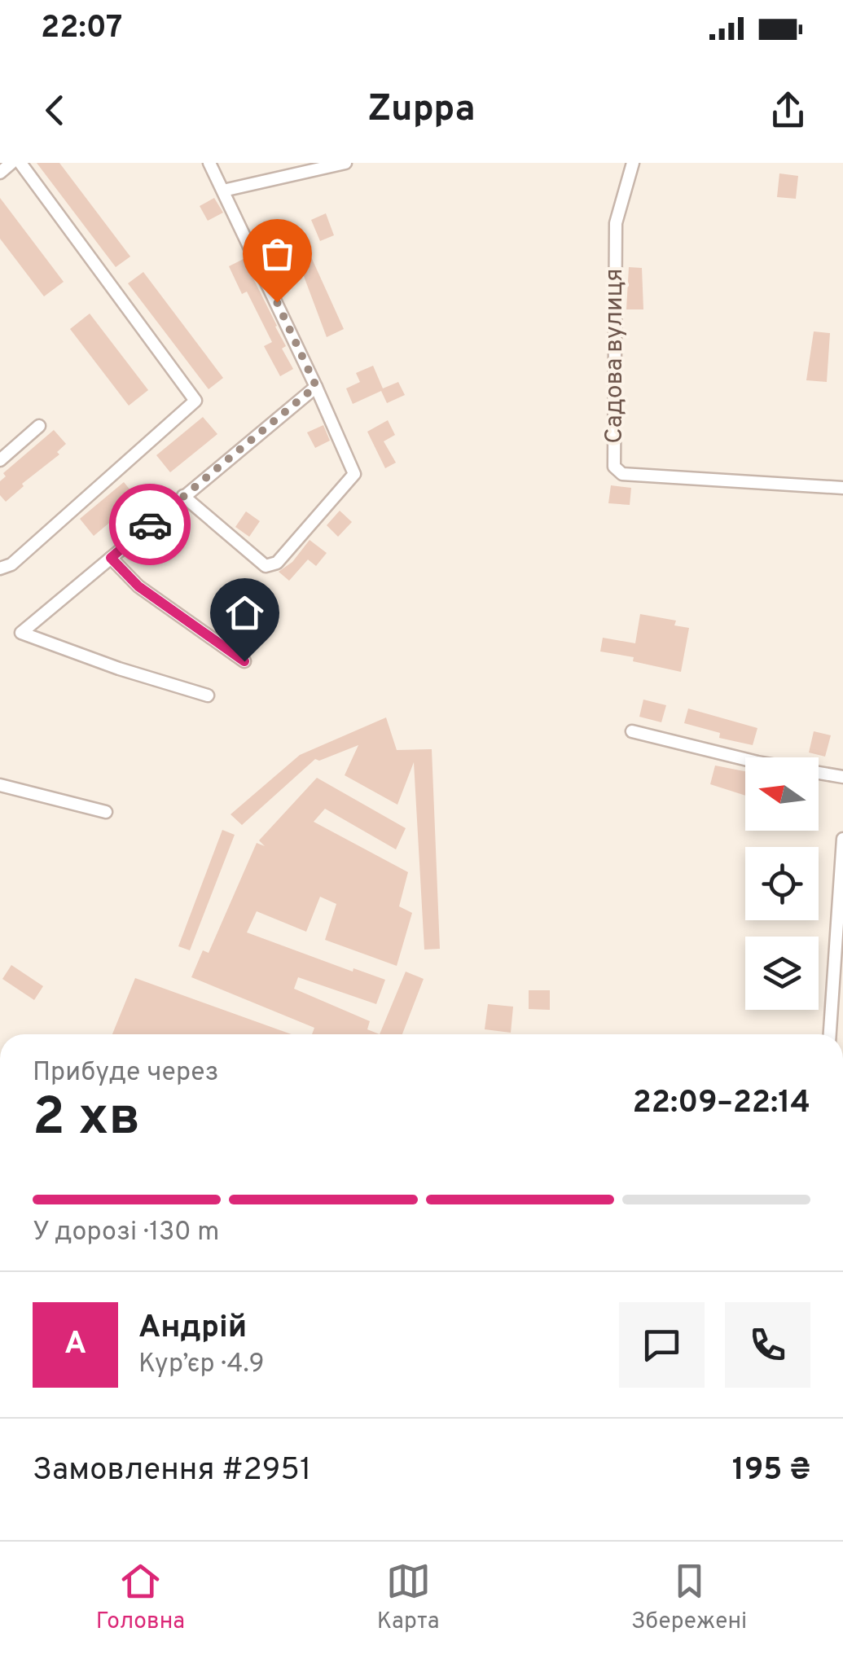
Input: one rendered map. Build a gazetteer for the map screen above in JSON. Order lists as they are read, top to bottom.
{
  "streets": {
    "street": ["Садова вулиця"]
  },
  "north": "left",
  "page": {
    "status": "22:07",
    "header": "Zuppa",
    "heading": ["2 хв", "Прибуде через", "22:09–22:14"],
    "panel": [
      "Андрій",
      "Кур’єр · 4.9",
      "Замовлення #2951",
      "195 ₴"
    ],
    "bar": "У дорозі · 130 m",
    "round": "А",
    "tabs": ["Головна", "Карта", "Збережені"]
  }
}
